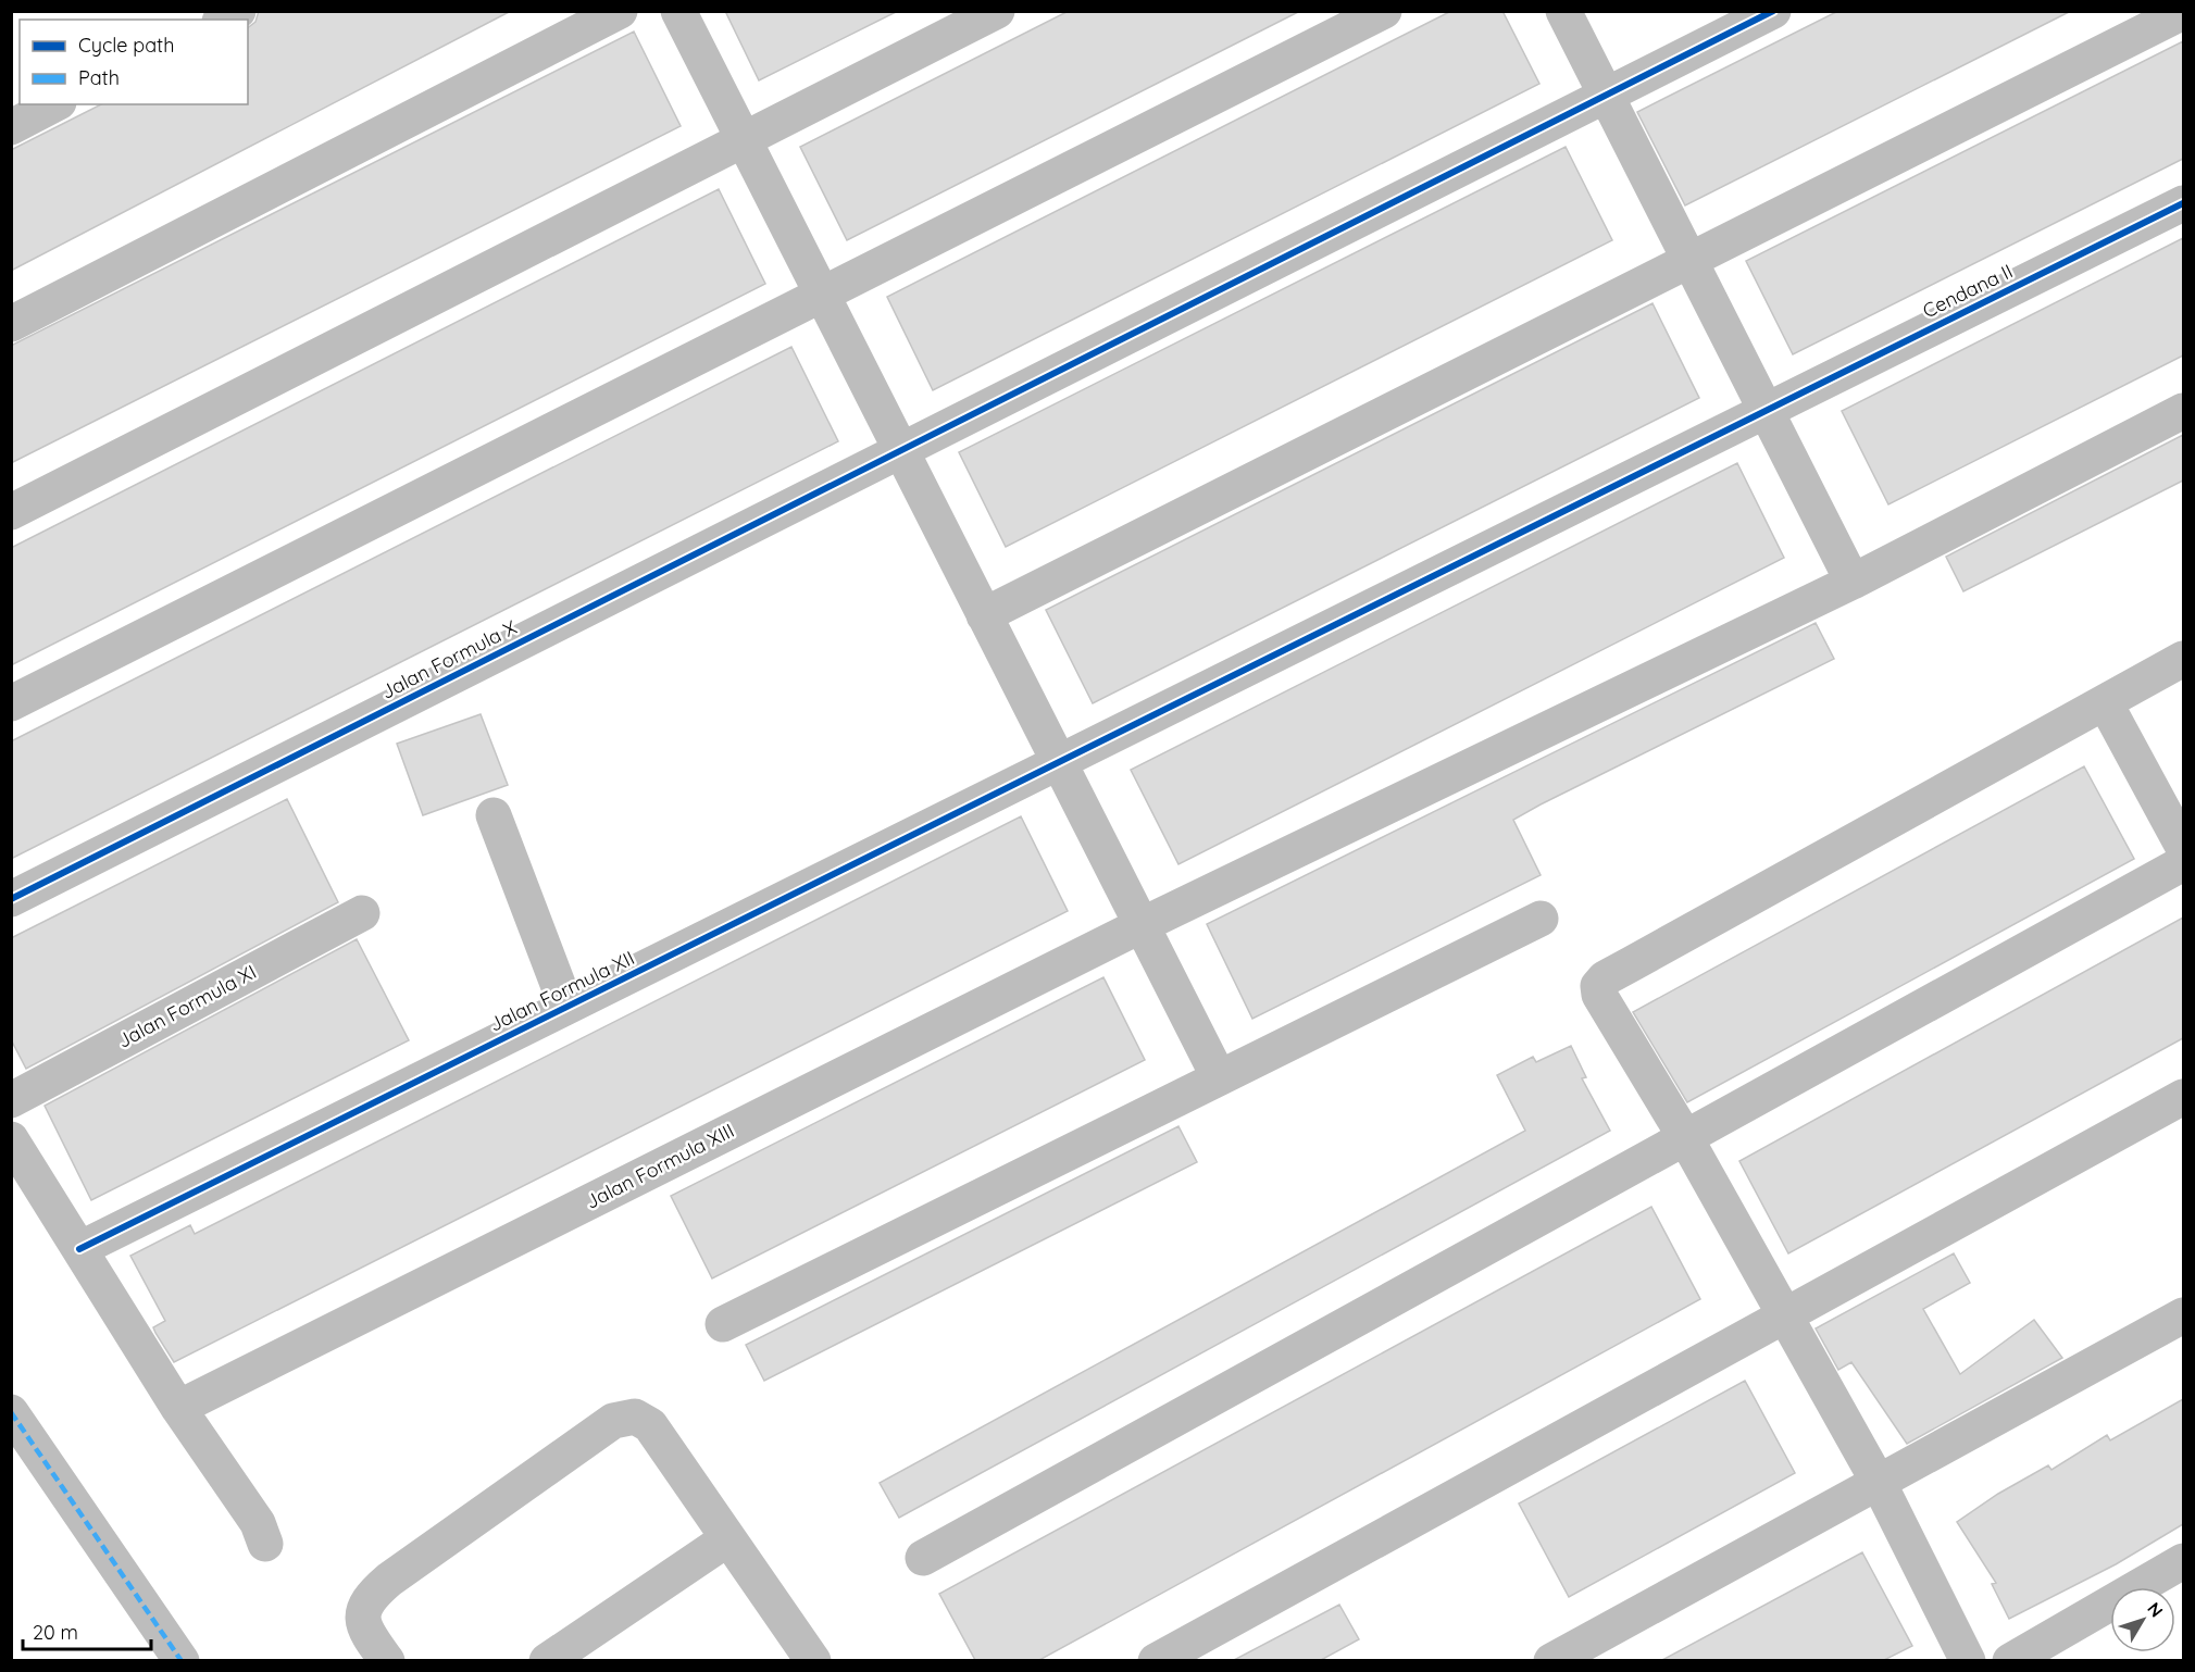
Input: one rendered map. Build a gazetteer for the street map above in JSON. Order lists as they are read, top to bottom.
{
  "streets": {
    "street": [
      "Cendana II",
      "Jalan Formula X",
      "Jalan Formula XII",
      "Jalan Formula XI",
      "Jalan Formula XIII"
    ]
  },
  "crossings": [
    ["Cendana II", "Jalan Formula XII"]
  ],
  "legend": ["Cycle path", "Path"],
  "scale_bar": "20 m",
  "north": "top right"
}
